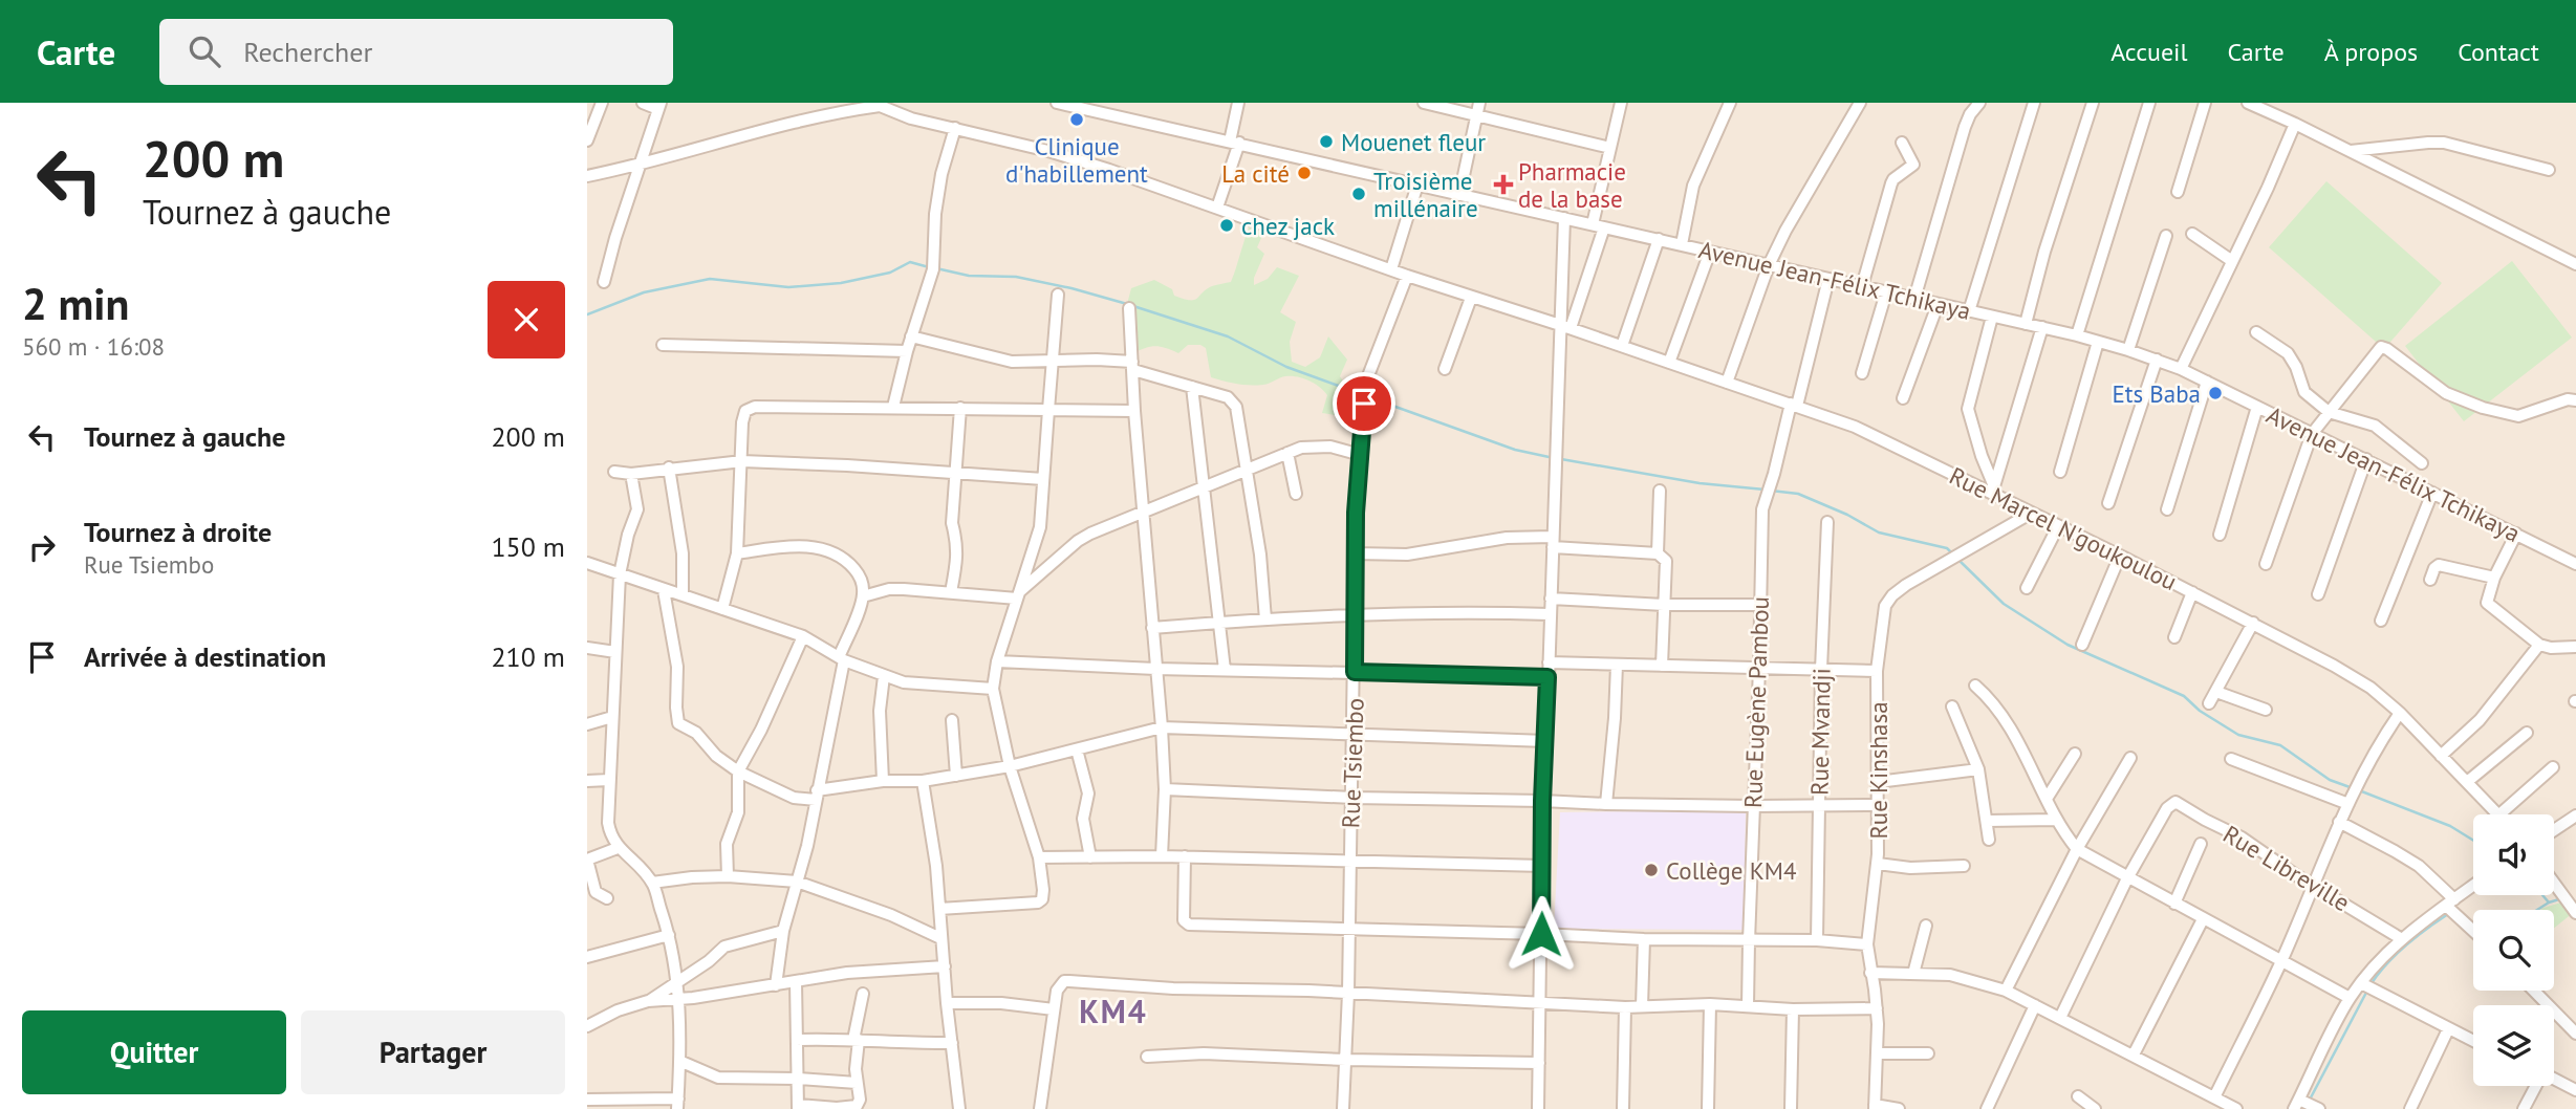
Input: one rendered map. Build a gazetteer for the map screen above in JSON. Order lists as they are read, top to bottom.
{
  "streets": {
    "street": [
      "Avenue Jean-Félix Tchikaya",
      "Rue Marcel N'goukoulou",
      "Rue Eugène Pambou",
      "Rue Mvandji",
      "Rue Tsiembo",
      "Rue Kinshasa",
      "Rue Libreville"
    ]
  },
  "crossings": [
    ["Avenue Jean-Félix Tchikaya", "Rue Eugène Pambou"],
    ["Rue Marcel N'goukoulou", "Rue Eugène Pambou"],
    ["Rue Marcel N'goukoulou", "Rue Tsiembo"],
    ["Rue Marcel N'goukoulou", "Rue Kinshasa"]
  ],
  "districts": ["KM4"],
  "places": {
    "other": [
      "Clinique d'habillement",
      "Mouenet fleur",
      "La cité",
      "Troisième millénaire",
      "chez jack",
      "Ets Baba",
      "Collège KM4"
    ],
    "health": ["Pharmacie de la base"]
  },
  "page": {
    "header": "Carte",
    "search": "Rechercher",
    "nav": [
      "Accueil",
      "Carte",
      "À propos",
      "Contact"
    ],
    "turn": ["200 m", "Tournez à gauche"],
    "heading": ["2 min", "560 m · 16:08"],
    "list": [
      {
        "name": "Tournez à gauche",
        "value": "200 m"
      },
      {
        "name": "Tournez à droite",
        "note": "Rue Tsiembo",
        "value": "150 m"
      },
      {
        "name": "Arrivée à destination",
        "value": "210 m"
      }
    ],
    "buttons": ["Quitter", "Partager"]
  }
}
